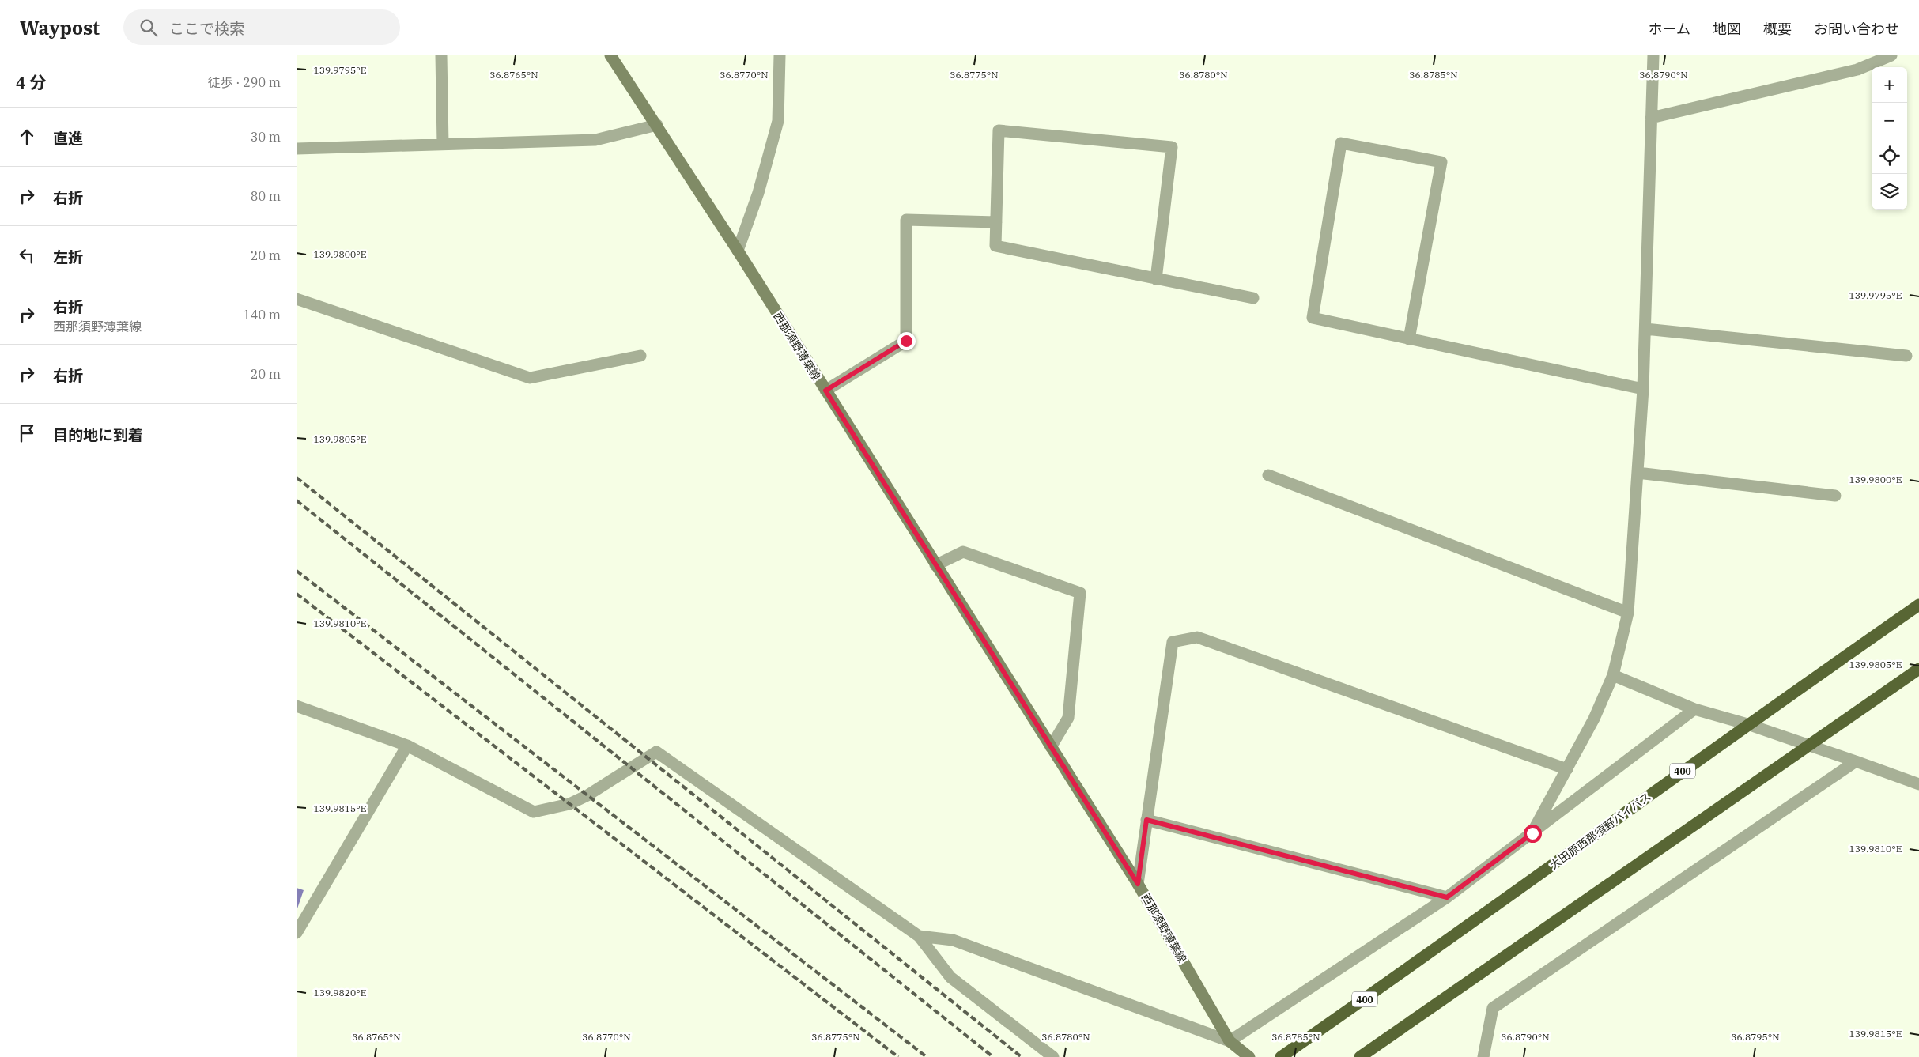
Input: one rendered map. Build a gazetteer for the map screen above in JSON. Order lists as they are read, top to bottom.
{
  "streets": {
    "highway": ["400", "大田原西那須野バイパス"],
    "main road": ["西那須野薄葉線"]
  },
  "page": {
    "header": "Waypost",
    "search": "ここで検索",
    "nav": [
      "ホーム",
      "地図",
      "概要",
      "お問い合わせ"
    ],
    "heading": ["4 分", "徒歩 · 290 m"],
    "map_buttons": ["+", "−"],
    "list": [
      ["直進", "30 m"],
      ["右折", "80 m"],
      ["左折", "20 m"],
      ["右折", "西那須野薄葉線", "140 m"],
      ["右折", "20 m"],
      "目的地に到着"
    ]
  },
  "coordinates": [
    "139.9795°E",
    "36.8765°N",
    "36.8770°N",
    "36.8775°N",
    "36.8780°N",
    "36.8785°N",
    "36.8790°N",
    "139.9800°E",
    "139.9805°E",
    "139.9810°E",
    "139.9815°E",
    "139.9820°E",
    "36.8795°N"
  ]
}
